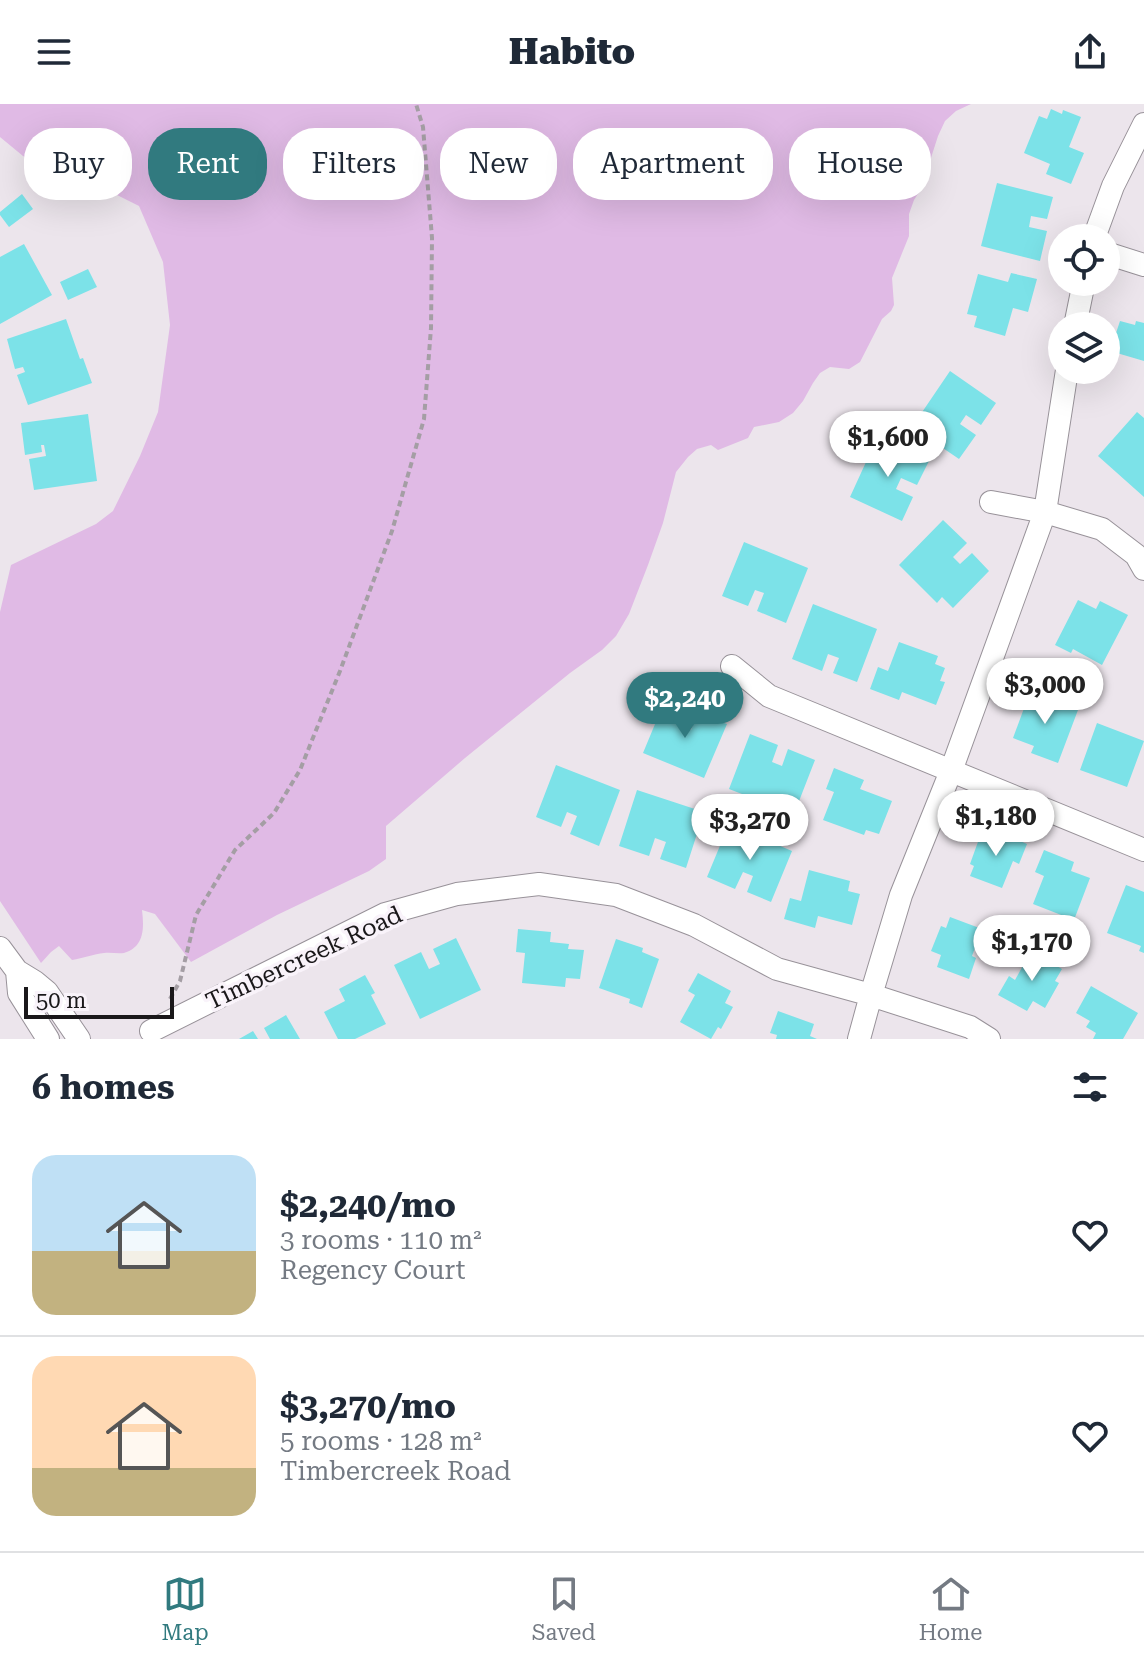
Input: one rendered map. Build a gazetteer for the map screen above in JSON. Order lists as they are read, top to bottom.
{
  "streets": {
    "street": ["Timbercreek Road"]
  },
  "scale_bar": "50 m",
  "page": {
    "header": "Habito",
    "chip": [
      "Buy",
      "Rent",
      "Filters",
      "New",
      "Apartment",
      "House"
    ],
    "price": [
      "$1,600",
      "$3,000",
      "$2,240",
      "$1,180",
      "$3,270",
      "$1,170"
    ],
    "scale": "50 m",
    "heading": "6 homes",
    "list": [
      {
        "name": "$2,240/mo",
        "note": "3 rooms · 110 m² · Regency Court"
      },
      {
        "name": "$3,270/mo",
        "note": "5 rooms · 128 m² · Timbercreek Road"
      }
    ],
    "tabs": ["Map", "Saved", "Home"]
  }
}
